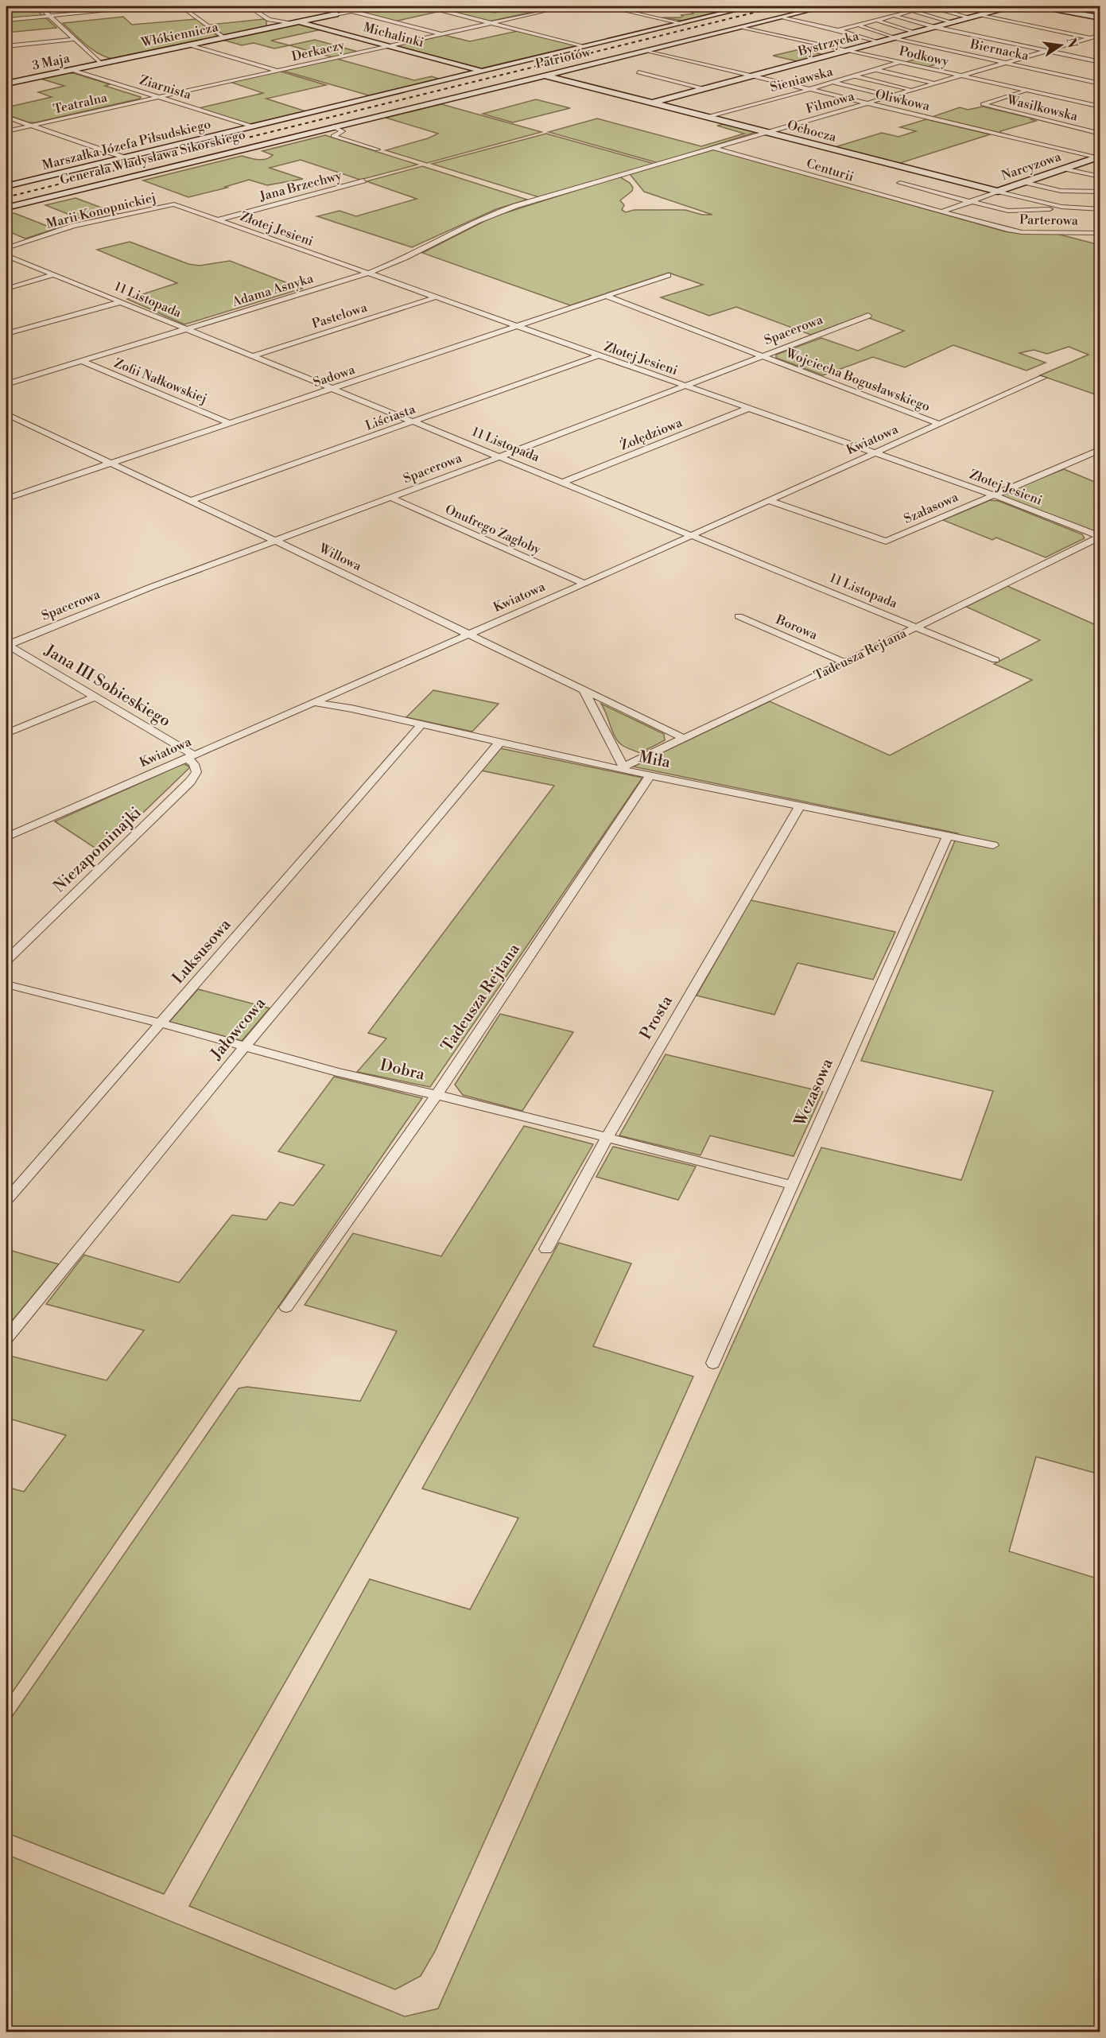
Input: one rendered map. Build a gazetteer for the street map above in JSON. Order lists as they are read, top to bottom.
{
  "streets": {
    "street": [
      "Włókiennicza",
      "Michalinki",
      "Bystrzycka",
      "Biernacka",
      "Derkaczy",
      "Podkowy",
      "Patriotów",
      "3 Maja",
      "Sieniawska",
      "Ziarnista",
      "Oliwkowa",
      "Filmowa",
      "Teatralna",
      "Wasilkowska",
      "Ochocza",
      "Marszałka Józefa Piłsudskiego",
      "Generała Władysława Sikorskiego",
      "Narcyzowa",
      "Centurii",
      "Jana Brzechwy",
      "Marii Konopnickiej",
      "Parterowa",
      "Złotej Jesieni",
      "Adama Asnyka",
      "11 Listopada",
      "Pastelowa",
      "Spacerowa",
      "Sadowa",
      "Wojciecha Bogusławskiego",
      "Zofii Nałkowskiej",
      "Liściasta",
      "Żołędziowa",
      "Kwiatowa",
      "Szałasowa",
      "Onufrego Zagłoby",
      "Willowa",
      "Borowa",
      "Tadeusza Rejtana",
      "Jana III Sobieskiego",
      "Miła",
      "Niezapominajki",
      "Luksusowa",
      "Prosta",
      "Jałowcowa",
      "Dobra",
      "Wczasowa"
    ]
  },
  "crossings": [
    ["Włókiennicza", "Michalinki"],
    ["Włókiennicza", "3 Maja"],
    ["Michalinki", "Derkaczy"],
    ["Michalinki", "Patriotów"],
    ["Bystrzycka", "Biernacka"],
    ["Bystrzycka", "Podkowy"],
    ["Bystrzycka", "Oliwkowa"],
    ["Bystrzycka", "Ochocza"],
    ["Biernacka", "Filmowa"],
    ["Derkaczy", "Ziarnista"],
    ["Derkaczy", "Teatralna"],
    ["Podkowy", "Patriotów"],
    ["Podkowy", "Sieniawska"],
    ["Podkowy", "Filmowa"],
    ["Podkowy", "Wasilkowska"],
    ["Patriotów", "Ziarnista"],
    ["Patriotów", "Oliwkowa"],
    ["Patriotów", "Ochocza"],
    ["Patriotów", "Marszałka Józefa Piłsudskiego"],
    ["Patriotów", "Generała Władysława Sikorskiego"],
    ["3 Maja", "Ziarnista"],
    ["Sieniawska", "Oliwkowa"],
    ["Sieniawska", "Ochocza"],
    ["Ziarnista", "Teatralna"],
    ["Ziarnista", "Marszałka Józefa Piłsudskiego"],
    ["Oliwkowa", "Filmowa"],
    ["Oliwkowa", "Narcyzowa"],
    ["Filmowa", "Ochocza"],
    ["Filmowa", "Centurii"],
    ["Filmowa", "Adama Asnyka"],
    ["Ochocza", "Narcyzowa"],
    ["Narcyzowa", "Centurii"],
    ["Narcyzowa", "Parterowa"],
    ["Centurii", "Parterowa"],
    ["Jana Brzechwy", "Złotej Jesieni"],
    ["Marii Konopnickiej", "Złotej Jesieni"],
    ["Złotej Jesieni", "Adama Asnyka"],
    ["Złotej Jesieni", "Pastelowa"],
    ["Złotej Jesieni", "Spacerowa"],
    ["Złotej Jesieni", "Sadowa"],
    ["Złotej Jesieni", "Liściasta"],
    ["Złotej Jesieni", "Żołędziowa"],
    ["Złotej Jesieni", "Kwiatowa"],
    ["Złotej Jesieni", "Szałasowa"],
    ["Złotej Jesieni", "Tadeusza Rejtana"],
    ["Adama Asnyka", "11 Listopada"],
    ["Adama Asnyka", "Zofii Nałkowskiej"],
    ["11 Listopada", "Pastelowa"],
    ["11 Listopada", "Spacerowa"],
    ["11 Listopada", "Sadowa"],
    ["11 Listopada", "Liściasta"],
    ["11 Listopada", "Żołędziowa"],
    ["11 Listopada", "Kwiatowa"],
    ["11 Listopada", "Tadeusza Rejtana"],
    ["Spacerowa", "Wojciecha Bogusławskiego"],
    ["Spacerowa", "Onufrego Zagłoby"],
    ["Spacerowa", "Willowa"],
    ["Spacerowa", "Jana III Sobieskiego"],
    ["Sadowa", "Wojciecha Bogusławskiego"],
    ["Sadowa", "Zofii Nałkowskiej"],
    ["Sadowa", "Willowa"],
    ["Wojciecha Bogusławskiego", "Kwiatowa"],
    ["Liściasta", "Willowa"],
    ["Kwiatowa", "Szałasowa"],
    ["Kwiatowa", "Onufrego Zagłoby"],
    ["Kwiatowa", "Willowa"],
    ["Kwiatowa", "Jana III Sobieskiego"],
    ["Kwiatowa", "Miła"],
    ["Kwiatowa", "Niezapominajki"],
    ["Willowa", "Tadeusza Rejtana"],
    ["Borowa", "Tadeusza Rejtana"],
    ["Tadeusza Rejtana", "Miła"],
    ["Tadeusza Rejtana", "Dobra"],
    ["Jana III Sobieskiego", "Niezapominajki"],
    ["Miła", "Luksusowa"],
    ["Miła", "Prosta"],
    ["Miła", "Jałowcowa"],
    ["Miła", "Wczasowa"],
    ["Luksusowa", "Dobra"],
    ["Prosta", "Dobra"],
    ["Jałowcowa", "Dobra"],
    ["Dobra", "Wczasowa"]
  ],
  "north": "right"
}
